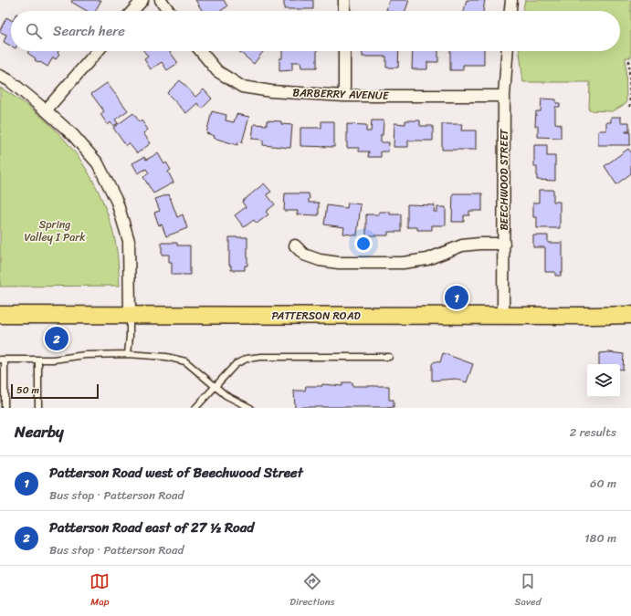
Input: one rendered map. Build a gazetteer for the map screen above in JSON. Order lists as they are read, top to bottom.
{
  "streets": {
    "main road": ["PATTERSON ROAD"],
    "street": ["BARBERRY AVENUE", "BEECHWOOD STREET"]
  },
  "crossings": [
    ["BARBERRY AVENUE", "BEECHWOOD STREET"],
    ["BEECHWOOD STREET", "PATTERSON ROAD"]
  ],
  "parks": ["Spring Valley I Park"],
  "scale_bar": "50 m",
  "page": {
    "search": "Search here",
    "pins": ["1", "2"],
    "scale": "50 m",
    "heading": ["Nearby", "2 results"],
    "list": [
      {
        "mark": "1",
        "name": "Patterson Road west of Beechwood Street",
        "note": "Bus stop · Patterson Road",
        "value": "60 m"
      },
      {
        "mark": "2",
        "name": "Patterson Road east of 27 ½ Road",
        "note": "Bus stop · Patterson Road",
        "value": "180 m"
      }
    ],
    "nav": ["Map", "Directions", "Saved"]
  }
}
